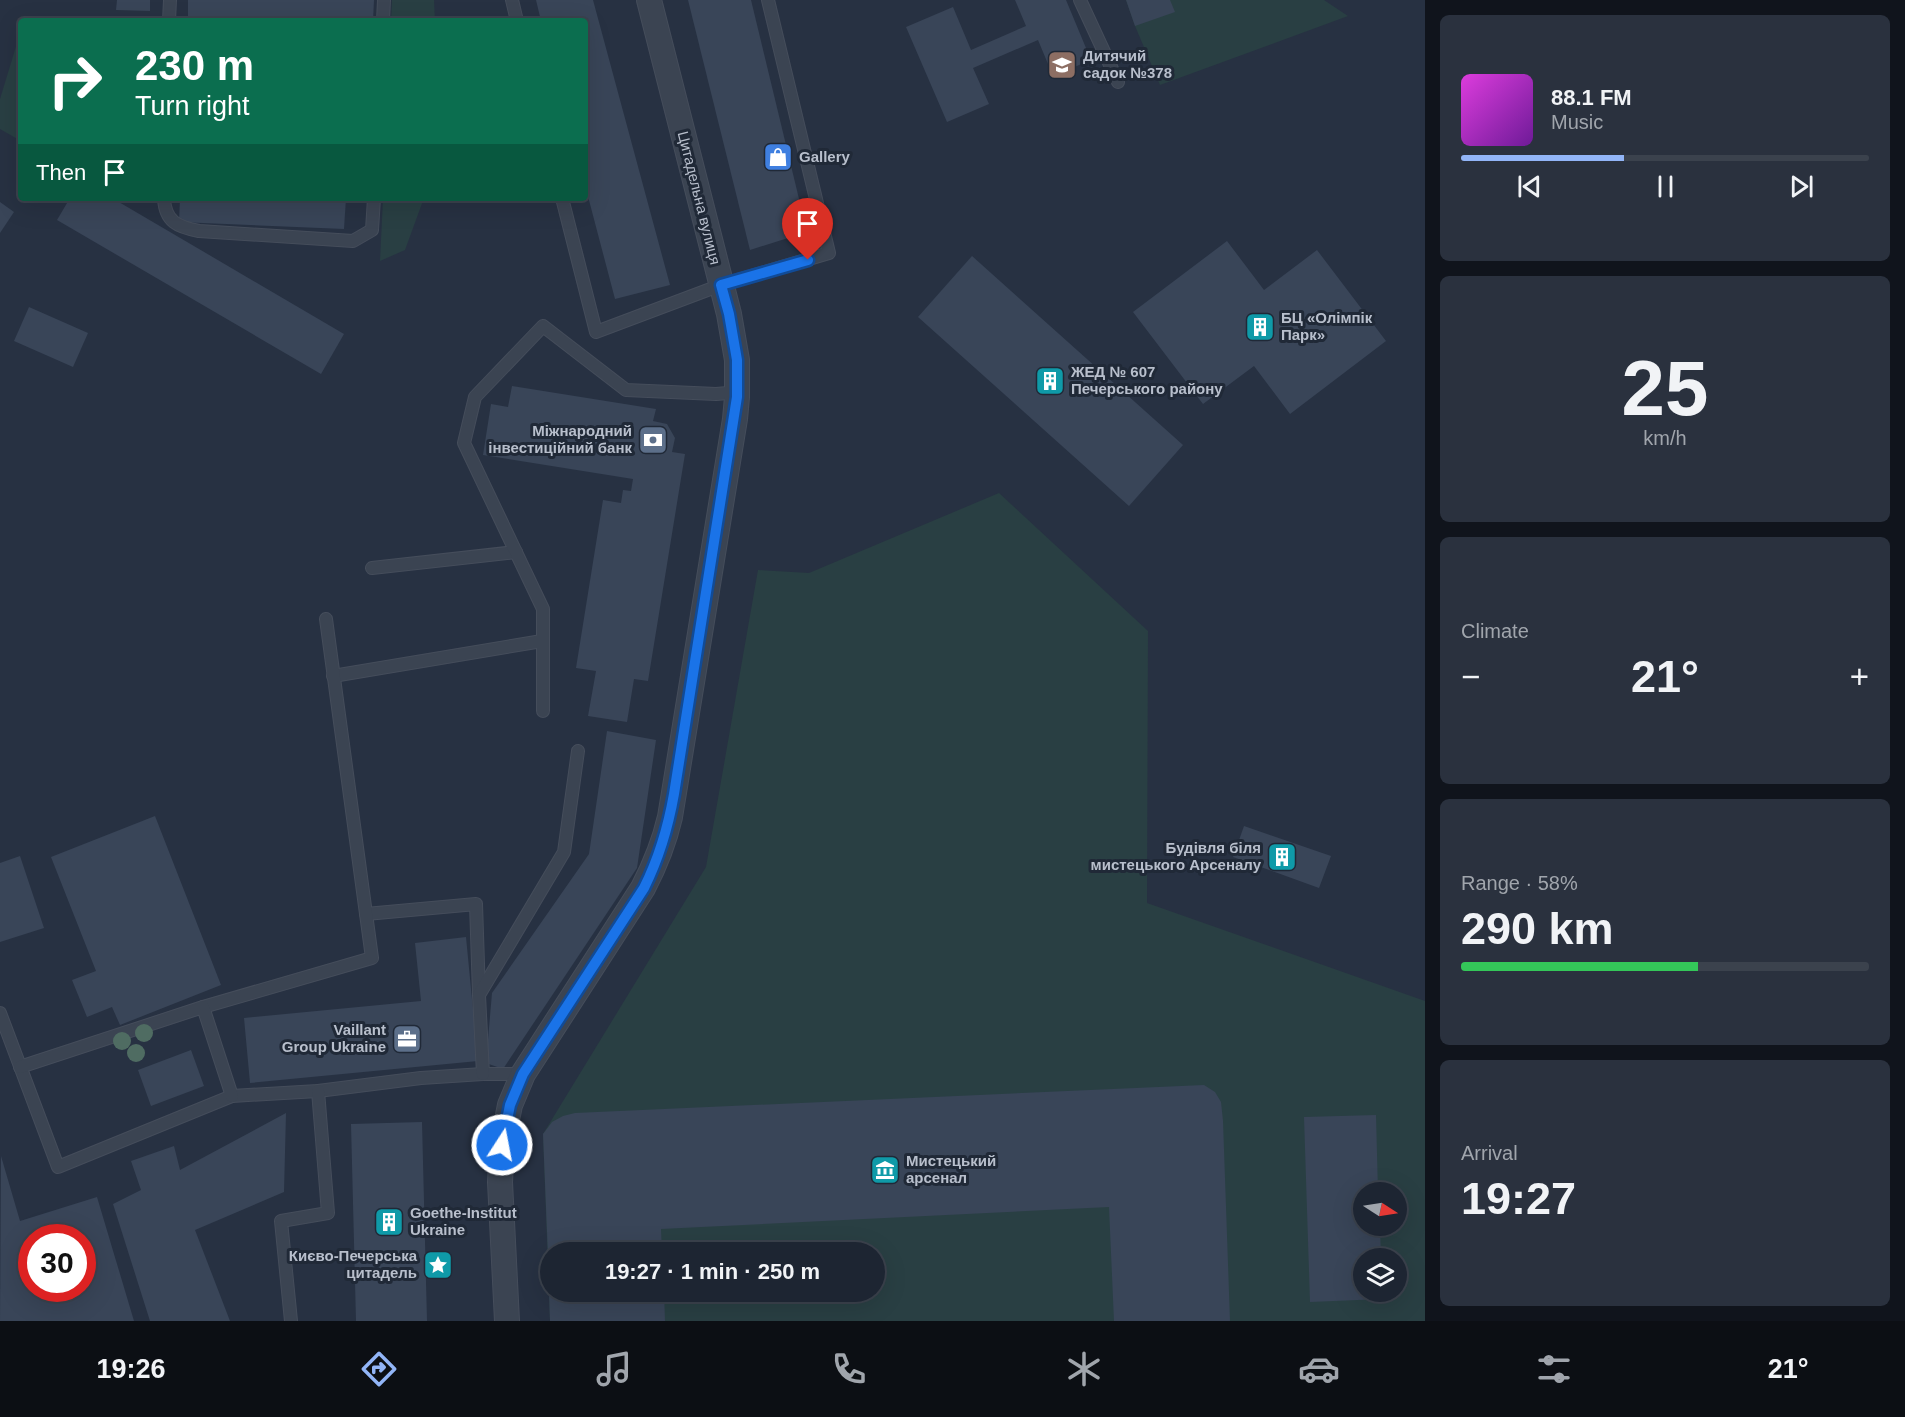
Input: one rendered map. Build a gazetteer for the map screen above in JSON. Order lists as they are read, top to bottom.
{
  "streets": {
    "street": ["Цитадельна вулиця"]
  },
  "places": {
    "school or university": ["Дитячий садок №378"],
    "shop": ["Gallery"],
    "building": [
      "БЦ «Олімпік Парк»",
      "ЖЕД № 607 Печерського району",
      "Будівля біля мистецького Арсеналу",
      "Goethe-Institut Ukraine"
    ],
    "bank": ["Міжнародний інвестиційний банк"],
    "office": ["Vaillant Group Ukraine"],
    "museum": ["Мистецький арсенал"],
    "place": ["Києво-Печерська цитадель"]
  },
  "north": "right",
  "page": {
    "turn": ["230 m", "Turn right"],
    "song": ["88.1 FM", "Music"],
    "then": "Then",
    "tile": [
      ["25", "km/h"],
      "Climate",
      ["Range · 58%", "290 km"],
      ["Arrival", "19:27"]
    ],
    "heat": ["−", "21°", "+"],
    "limit": "30",
    "trip": "19:27 · 1 min · 250 m",
    "tabs": ["19:26", "21°"]
  }
}
